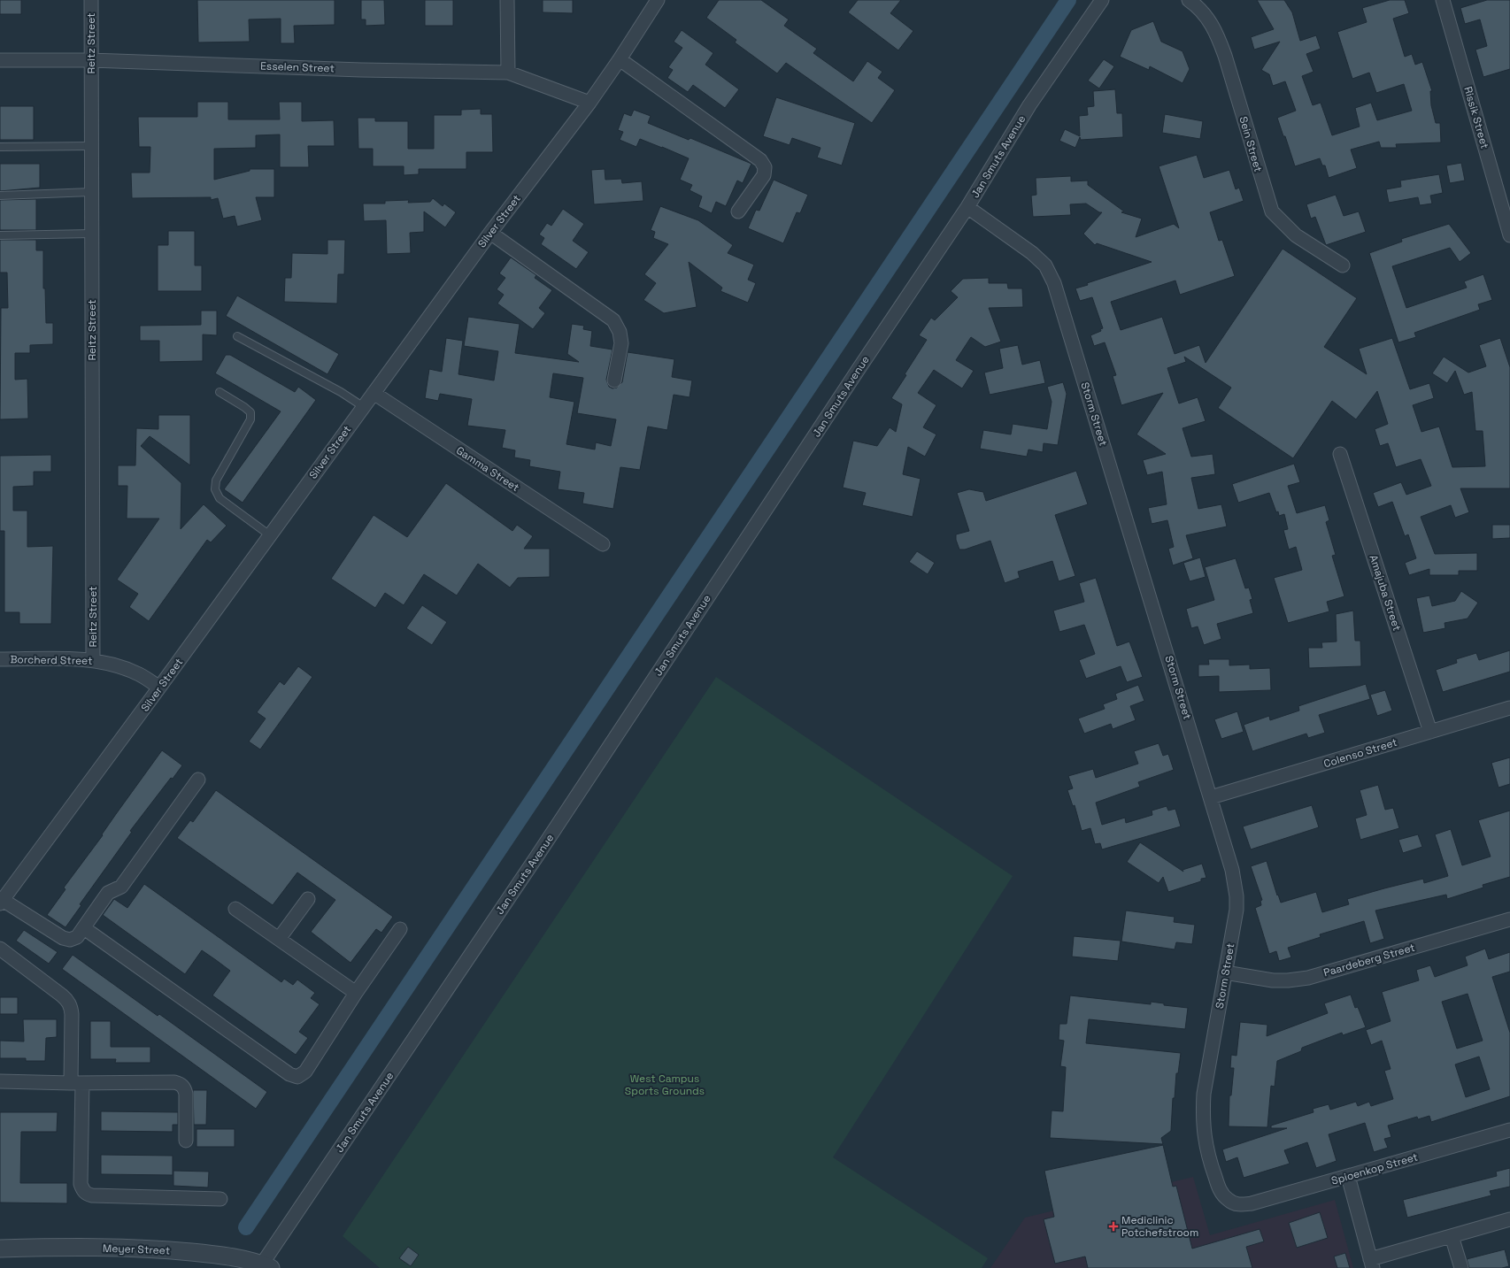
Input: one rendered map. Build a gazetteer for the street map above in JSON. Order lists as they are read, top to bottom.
{
  "streets": {
    "street": [
      "Reitz Street",
      "Esselen Street",
      "Rissik Street",
      "Sein Street",
      "Jan Smuts Avenue",
      "Silver Street",
      "Storm Street",
      "Gamma Street",
      "Amajuba Street",
      "Borcherd Street",
      "Colenso Street",
      "Paardeberg Street",
      "Spioenkop Street",
      "Meyer Street"
    ]
  },
  "crossings": [
    ["Reitz Street", "Esselen Street"],
    ["Reitz Street", "Borcherd Street"],
    ["Esselen Street", "Silver Street"],
    ["Jan Smuts Avenue", "Storm Street"],
    ["Jan Smuts Avenue", "Meyer Street"],
    ["Silver Street", "Gamma Street"],
    ["Silver Street", "Borcherd Street"],
    ["Storm Street", "Colenso Street"],
    ["Storm Street", "Paardeberg Street"],
    ["Storm Street", "Spioenkop Street"],
    ["Amajuba Street", "Colenso Street"]
  ],
  "parks": ["West Campus Sports Grounds"],
  "places": {
    "health": ["Mediclinic Potchefstroom"]
  }
}
